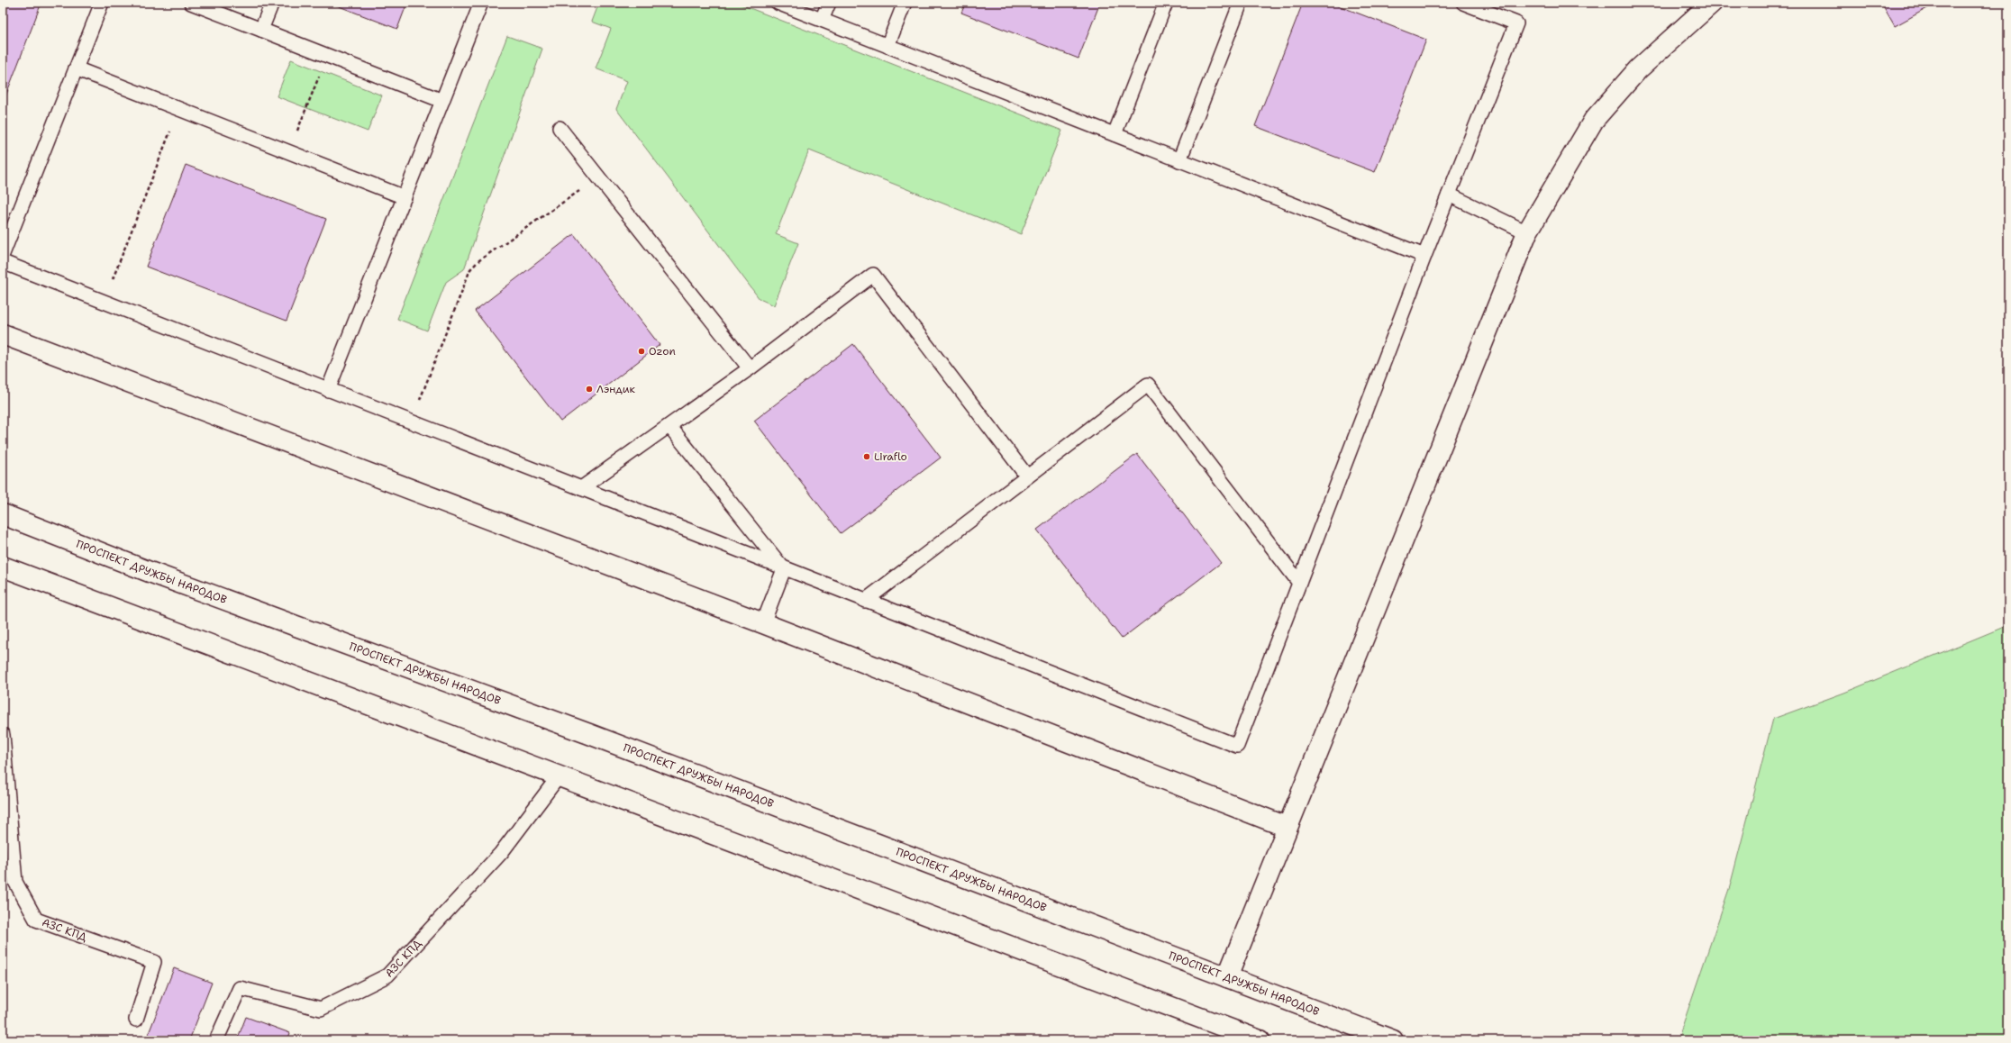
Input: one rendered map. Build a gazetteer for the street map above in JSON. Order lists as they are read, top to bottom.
{
  "streets": {
    "main road": ["ПРОСПЕКТ ДРУЖБЫ НАРОДОВ"],
    "lane": ["АЗС КПД"]
  },
  "places": ["Ozon", "Лэндик", "Liraflo"]
}
